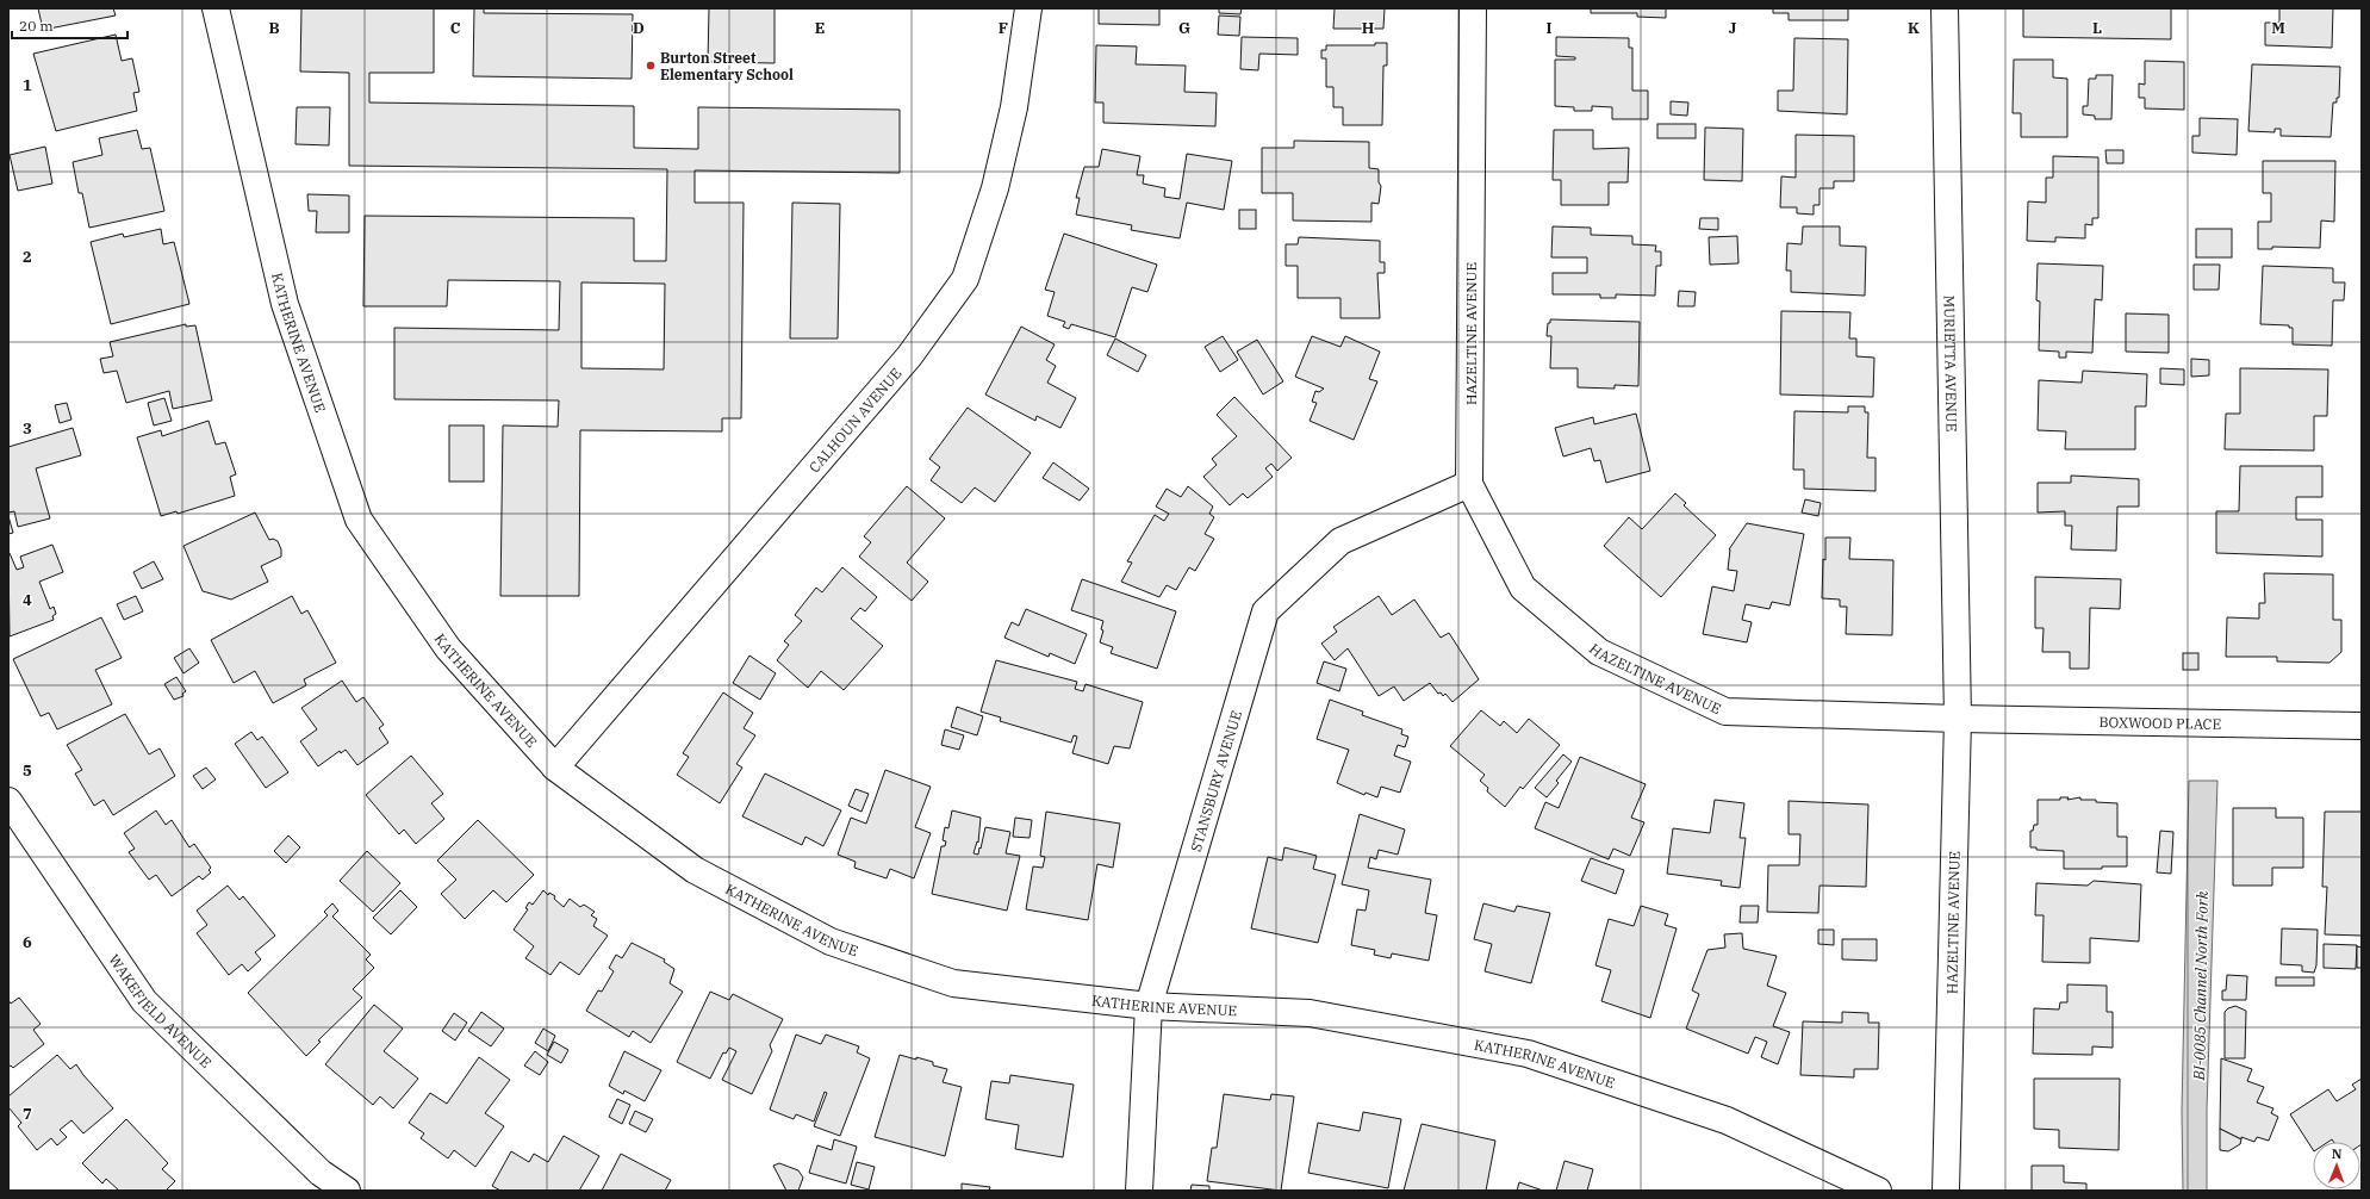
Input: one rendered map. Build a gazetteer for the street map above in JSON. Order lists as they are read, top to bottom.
{
  "streets": {
    "street": [
      "HAZELTINE AVENUE",
      "KATHERINE AVENUE",
      "MURIETTA AVENUE",
      "CALHOUN AVENUE",
      "BOXWOOD PLACE",
      "STANSBURY AVENUE",
      "WAKEFIELD AVENUE"
    ]
  },
  "crossings": [
    ["HAZELTINE AVENUE", "MURIETTA AVENUE"],
    ["HAZELTINE AVENUE", "BOXWOOD PLACE"],
    ["HAZELTINE AVENUE", "STANSBURY AVENUE"],
    ["KATHERINE AVENUE", "CALHOUN AVENUE"],
    ["KATHERINE AVENUE", "STANSBURY AVENUE"],
    ["MURIETTA AVENUE", "BOXWOOD PLACE"]
  ],
  "water": ["BI-0085 Channel North Fork"],
  "places": ["Burton Street Elementary School"],
  "scale_bar": "20 m",
  "north": "top",
  "grid": {
    "columns": [
      "B",
      "C",
      "D",
      "E",
      "F",
      "G",
      "H",
      "I",
      "J",
      "K",
      "L",
      "M"
    ],
    "rows": [
      "1",
      "2",
      "3",
      "4",
      "5",
      "6",
      "7"
    ]
  }
}
